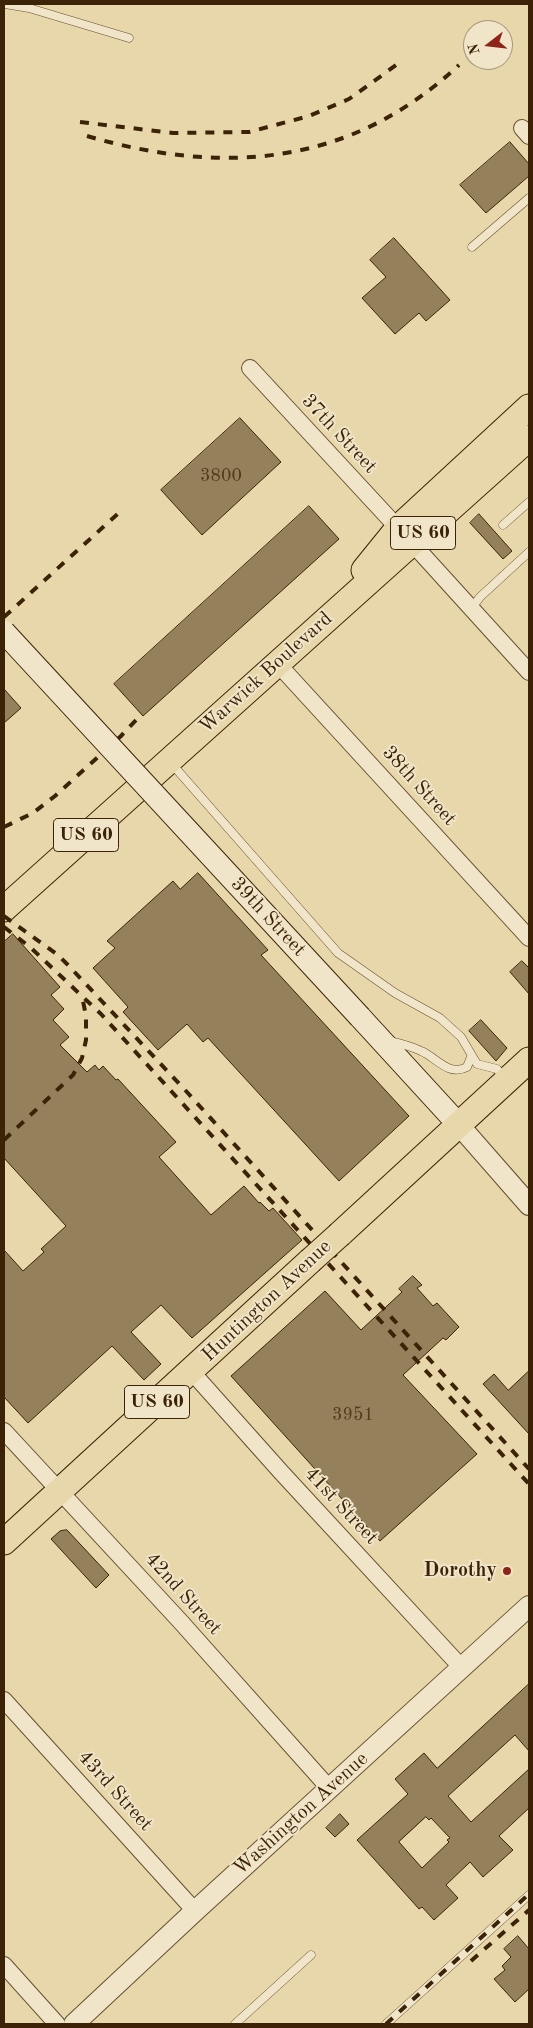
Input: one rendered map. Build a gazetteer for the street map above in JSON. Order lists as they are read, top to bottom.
{
  "streets": {
    "main road": [
      "US 60",
      "Warwick Boulevard",
      "39th Street",
      "Huntington Avenue"
    ],
    "street": [
      "37th Street",
      "38th Street",
      "41st Street",
      "42nd Street",
      "43rd Street",
      "Washington Avenue"
    ]
  },
  "crossings": [
    ["37th Street", "US 60"],
    ["37th Street", "Warwick Boulevard"],
    ["US 60", "Warwick Boulevard"],
    ["Warwick Boulevard", "38th Street"],
    ["39th Street", "Huntington Avenue"],
    ["Huntington Avenue", "41st Street"],
    ["Huntington Avenue", "42nd Street"],
    ["41st Street", "Washington Avenue"],
    ["42nd Street", "Washington Avenue"],
    ["43rd Street", "Washington Avenue"]
  ],
  "places": ["Dorothy"],
  "house_numbers": ["3800", "3951"],
  "north": "left"
}
